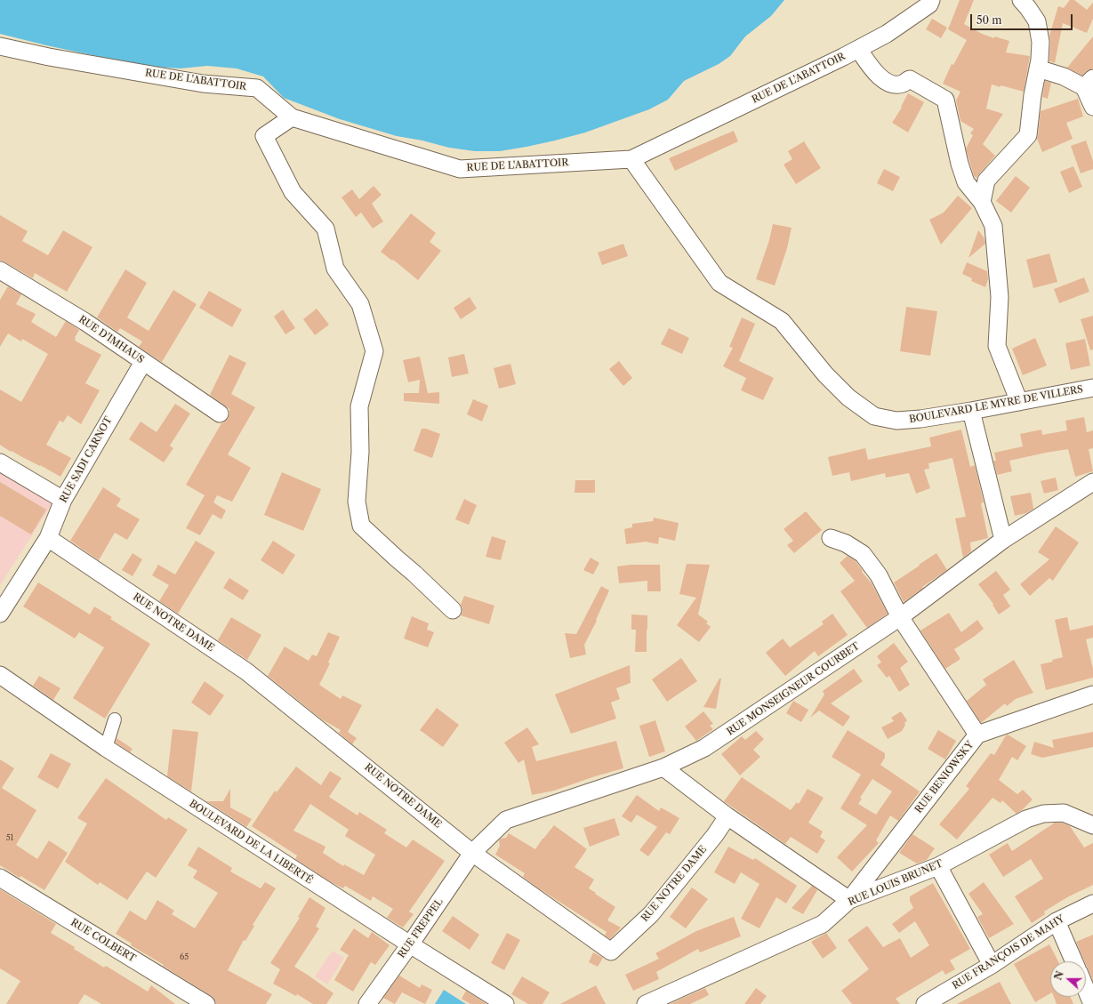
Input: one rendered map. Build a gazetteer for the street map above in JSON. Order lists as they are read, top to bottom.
{
  "streets": {
    "street": [
      "RUE DE L'ABATTOIR",
      "RUE D'IMHAUS",
      "BOULEVARD LE MYRE DE VILLERS",
      "RUE SADI CARNOT",
      "RUE NOTRE DAME",
      "RUE MONSEIGNEUR COURBET",
      "RUE BENIOWSKY",
      "BOULEVARD DE LA LIBERTÉ",
      "RUE LOUIS BRUNET",
      "RUE FREPPEL",
      "RUE COLBERT",
      "RUE FRANÇOIS DE MAHY"
    ]
  },
  "crossings": [
    ["RUE DE L'ABATTOIR", "BOULEVARD LE MYRE DE VILLERS"],
    ["RUE D'IMHAUS", "RUE SADI CARNOT"],
    ["RUE SADI CARNOT", "RUE NOTRE DAME"],
    ["RUE NOTRE DAME", "RUE MONSEIGNEUR COURBET"],
    ["RUE NOTRE DAME", "RUE FREPPEL"],
    ["RUE MONSEIGNEUR COURBET", "RUE FREPPEL"],
    ["RUE BENIOWSKY", "RUE LOUIS BRUNET"],
    ["BOULEVARD DE LA LIBERTÉ", "RUE FREPPEL"]
  ],
  "house_numbers": ["51", "65"],
  "scale_bar": "50 m",
  "north": "left"
}
